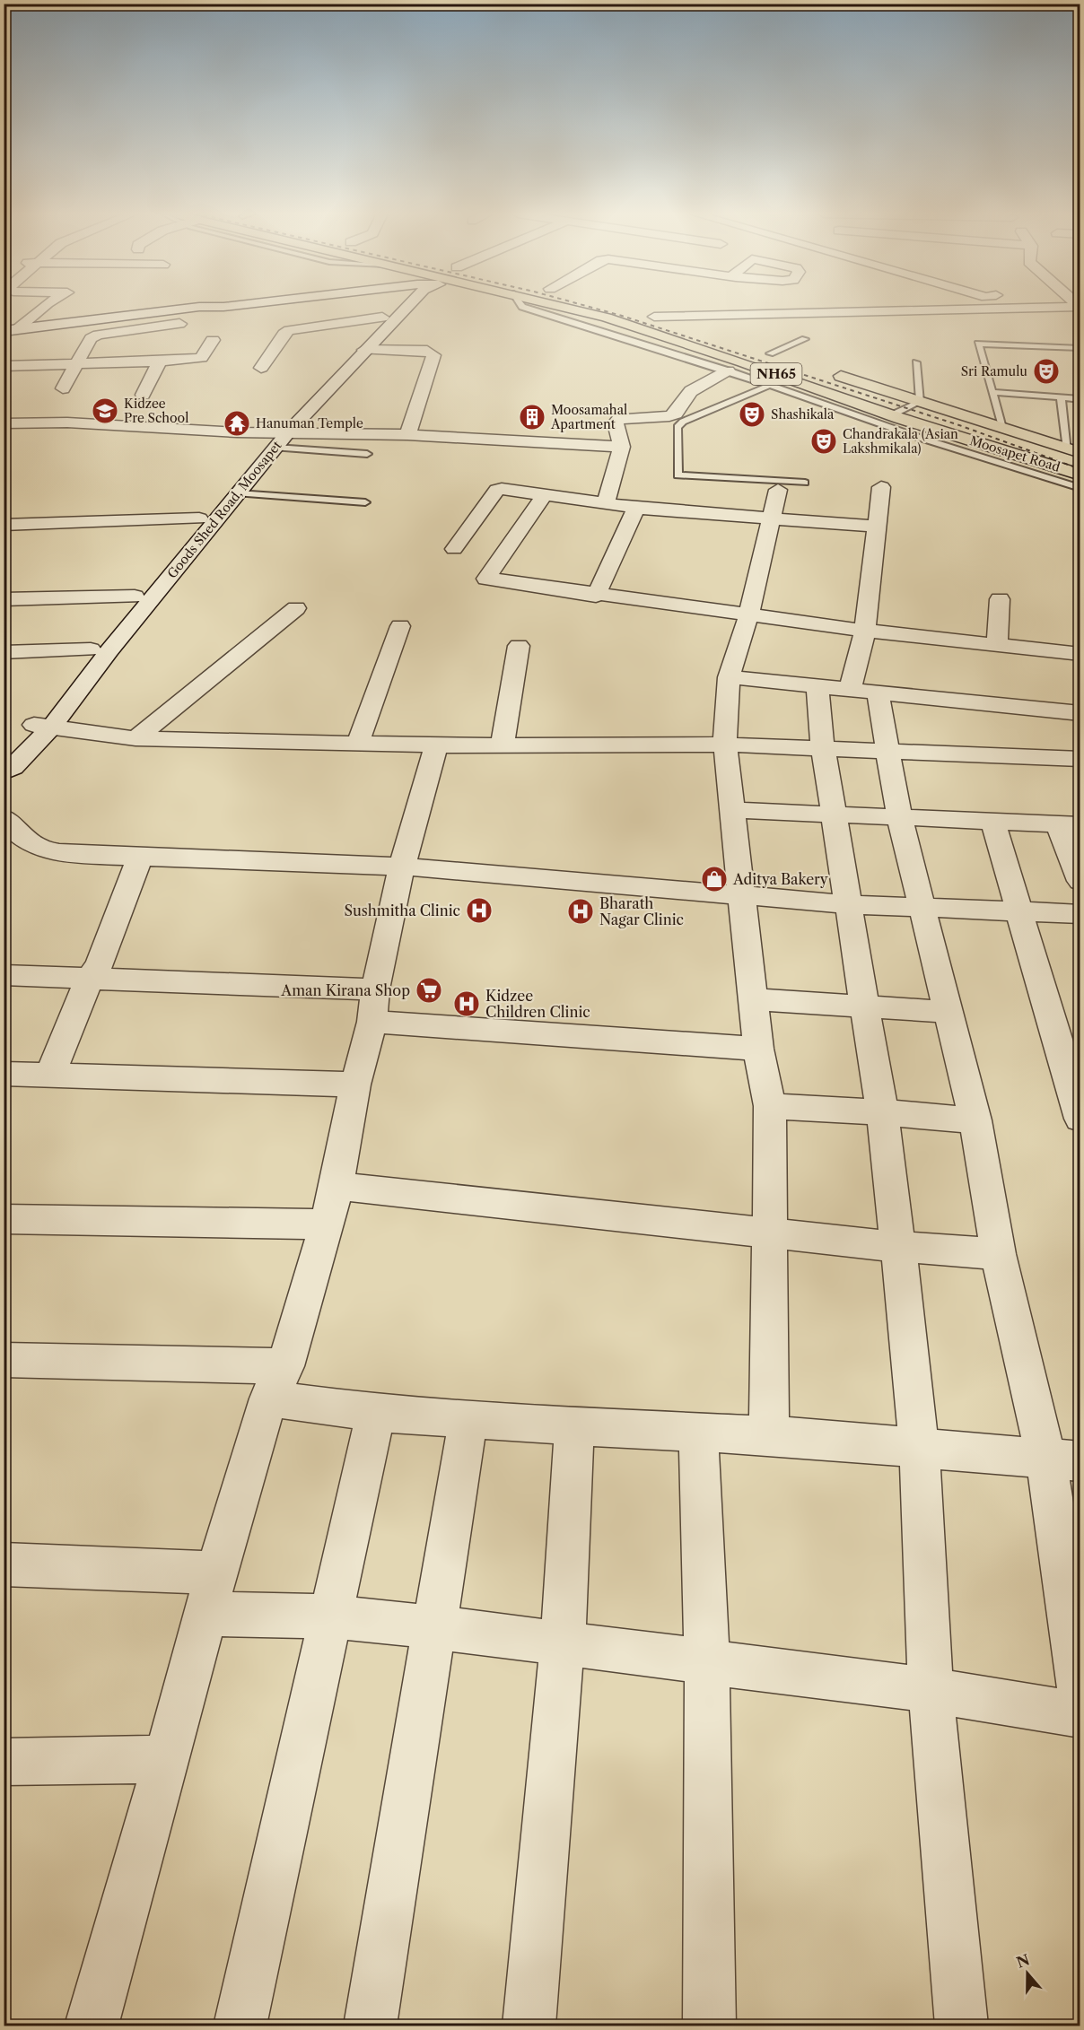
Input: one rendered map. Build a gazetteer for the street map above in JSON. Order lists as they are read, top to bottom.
{
  "streets": {
    "highway": ["NH65", "Moosapet Road"],
    "street": ["Goods Shed Road, Moosapet"]
  },
  "places": {
    "theatre": ["Sri Ramulu", "Shashikala", "Chandrakala (Asian Lakshmikala)"],
    "school or university": ["Kidzee Pre School"],
    "building": ["Moosamahal Apartment"],
    "temple": ["Hanuman Temple"],
    "shop": ["Aditya Bakery"],
    "hospital": ["Sushmitha Clinic", "Bharath Nagar Clinic", "Kidzee Children Clinic"],
    "supermarket": ["Aman Kirana Shop"]
  },
  "north": "top"
}
